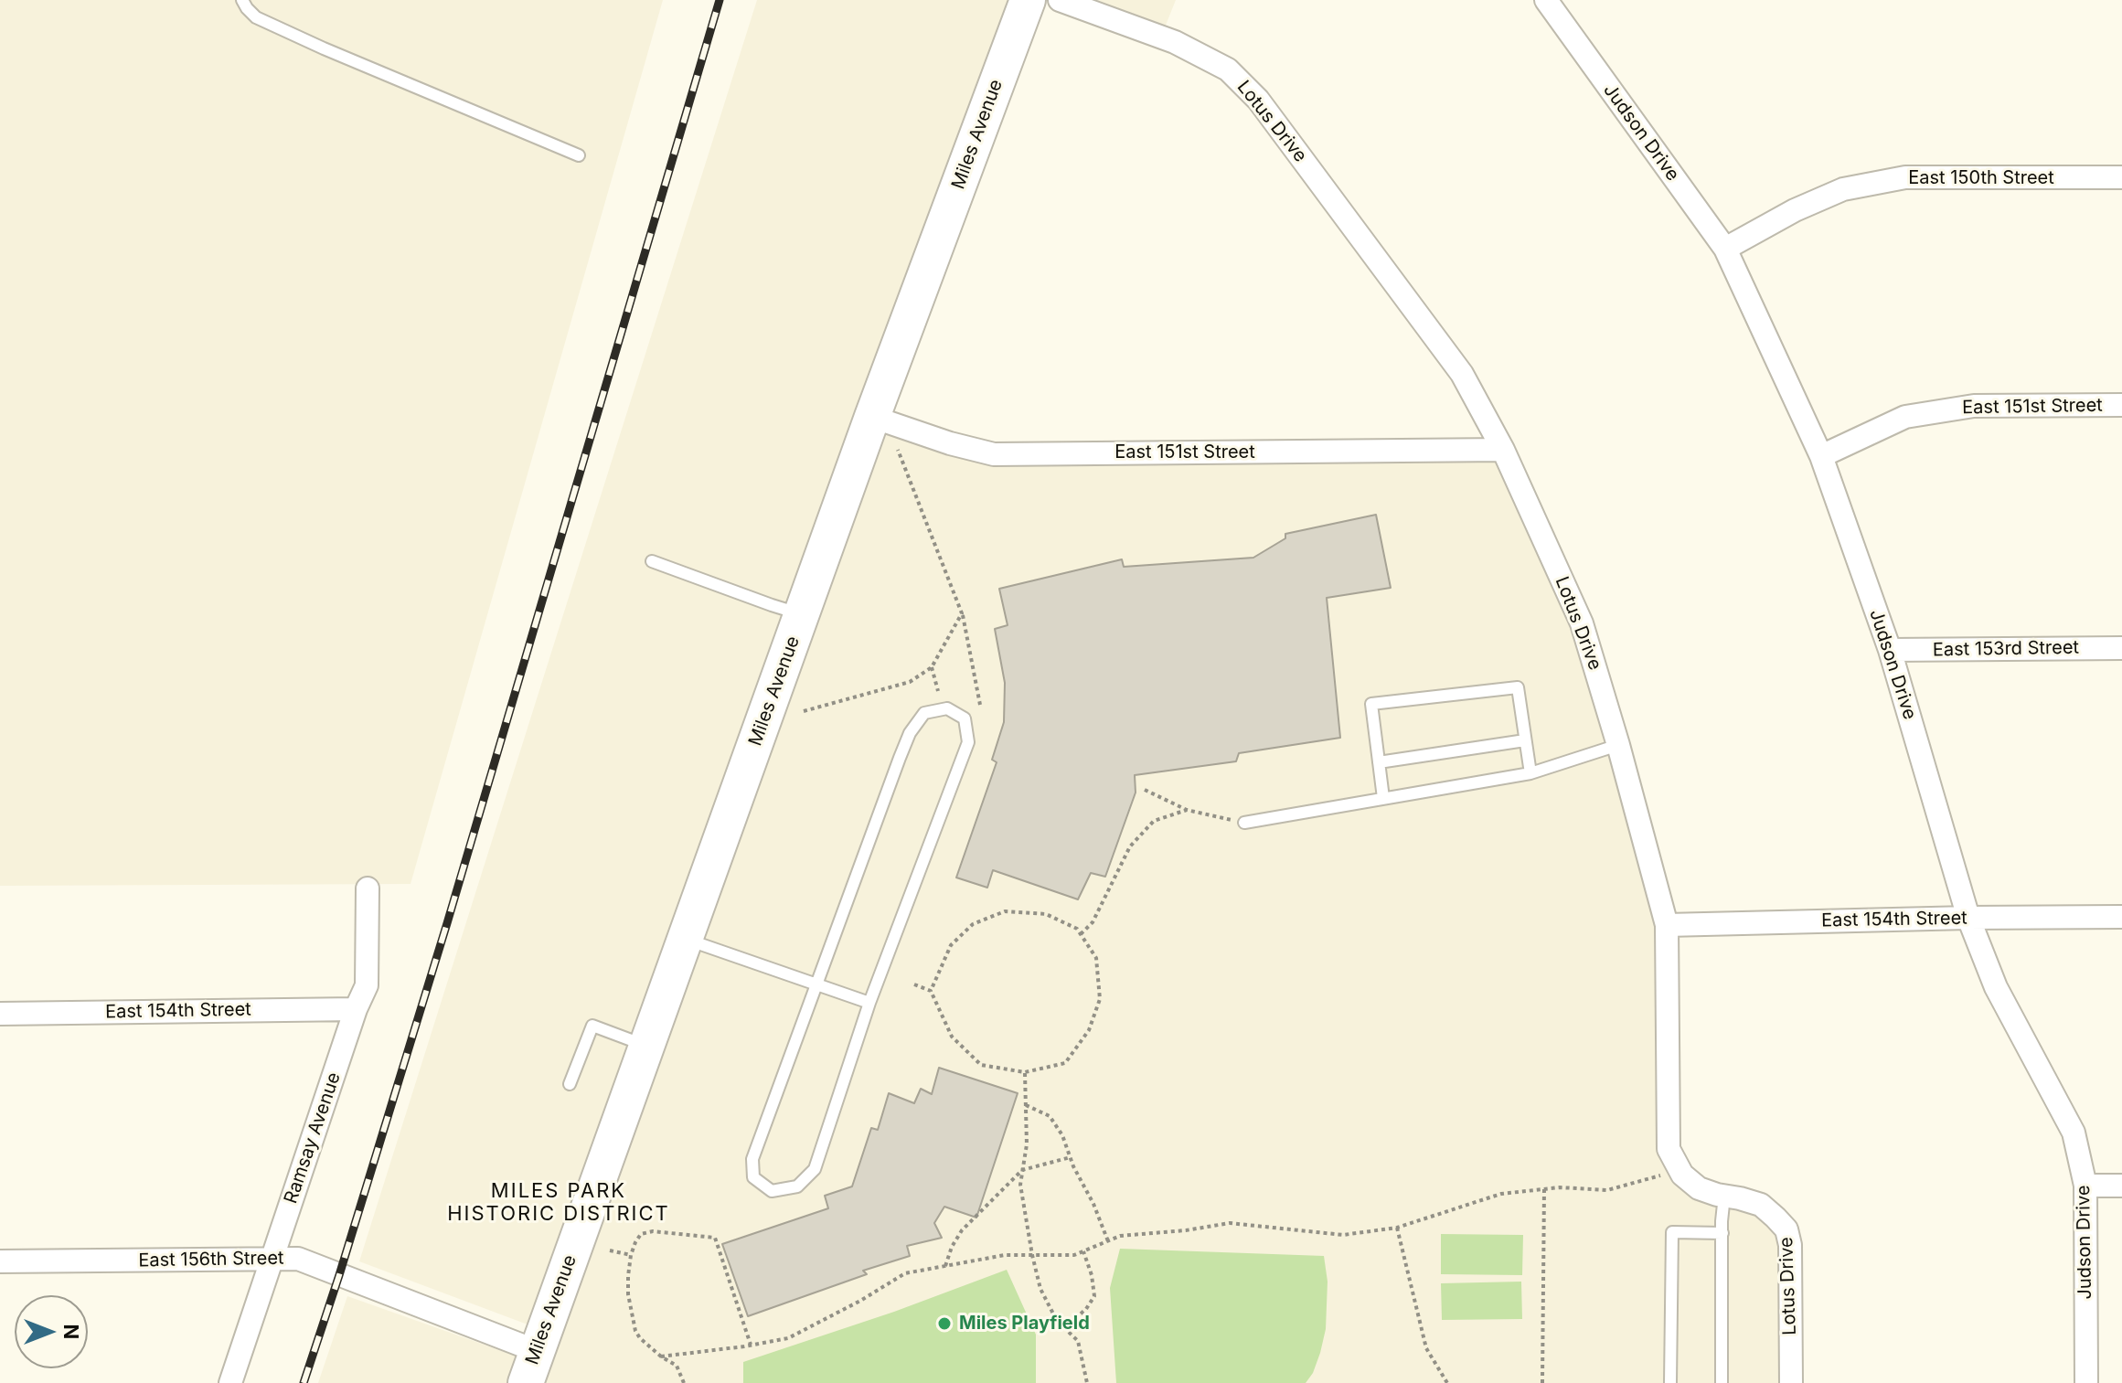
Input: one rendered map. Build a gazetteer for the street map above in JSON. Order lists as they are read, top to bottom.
{
  "streets": {
    "main road": ["Miles Avenue"],
    "street": [
      "Lotus Drive",
      "Judson Drive",
      "East 150th Street",
      "East 151st Street",
      "East 153rd Street",
      "East 154th Street",
      "Ramsay Avenue",
      "East 156th Street"
    ]
  },
  "crossings": [
    ["Lotus Drive", "East 151st Street"],
    ["Lotus Drive", "East 154th Street"],
    ["Judson Drive", "East 150th Street"],
    ["Judson Drive", "East 151st Street"],
    ["Judson Drive", "East 153rd Street"],
    ["Judson Drive", "East 154th Street"],
    ["Miles Avenue", "East 151st Street"],
    ["Miles Avenue", "East 156th Street"],
    ["East 154th Street", "Ramsay Avenue"],
    ["Ramsay Avenue", "East 156th Street"]
  ],
  "districts": ["MILES PARK HISTORIC DISTRICT"],
  "places": ["Miles Playfield"],
  "north": "right"
}
